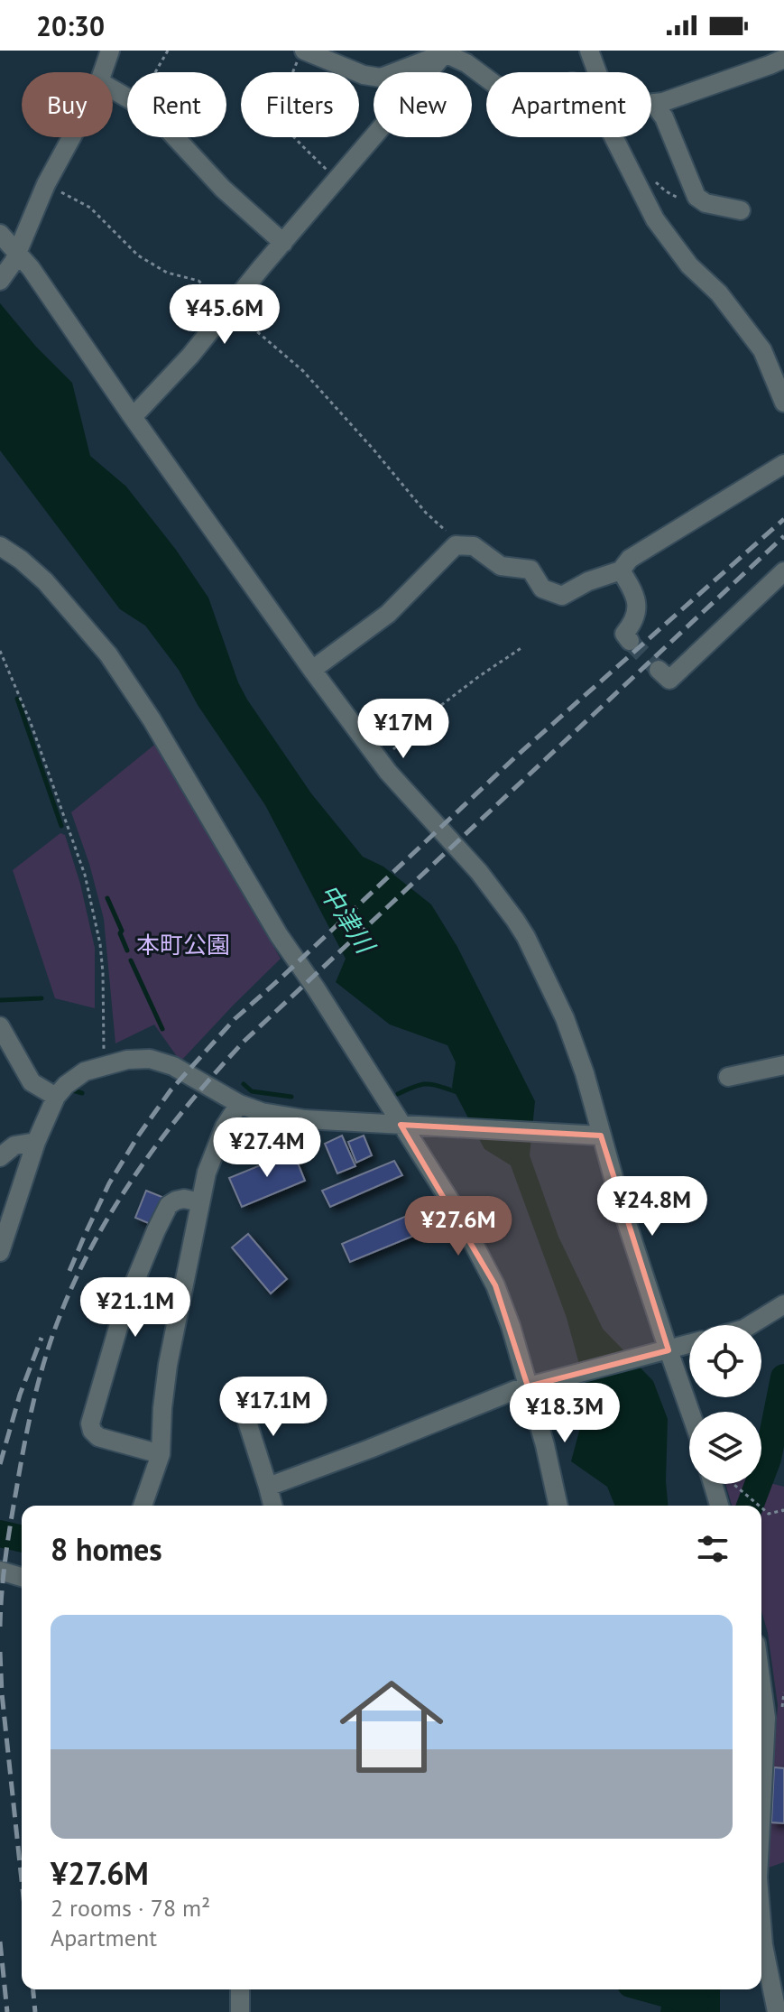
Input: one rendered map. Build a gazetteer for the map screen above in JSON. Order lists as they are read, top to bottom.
{
  "water": ["中津川"],
  "parks": ["本町公園"],
  "page": {
    "status": "20:30",
    "chip": [
      "Buy",
      "Rent",
      "Filters",
      "New",
      "Apartment"
    ],
    "price": [
      "¥45.6M",
      "¥17M",
      "¥27.4M",
      "¥24.8M",
      "¥27.6M",
      "¥21.1M",
      "¥17.1M",
      "¥18.3M"
    ],
    "heading": "8 homes",
    "list": [
      {
        "name": "¥27.6M",
        "note": "2 rooms · 78 m² · Apartment"
      }
    ]
  }
}
